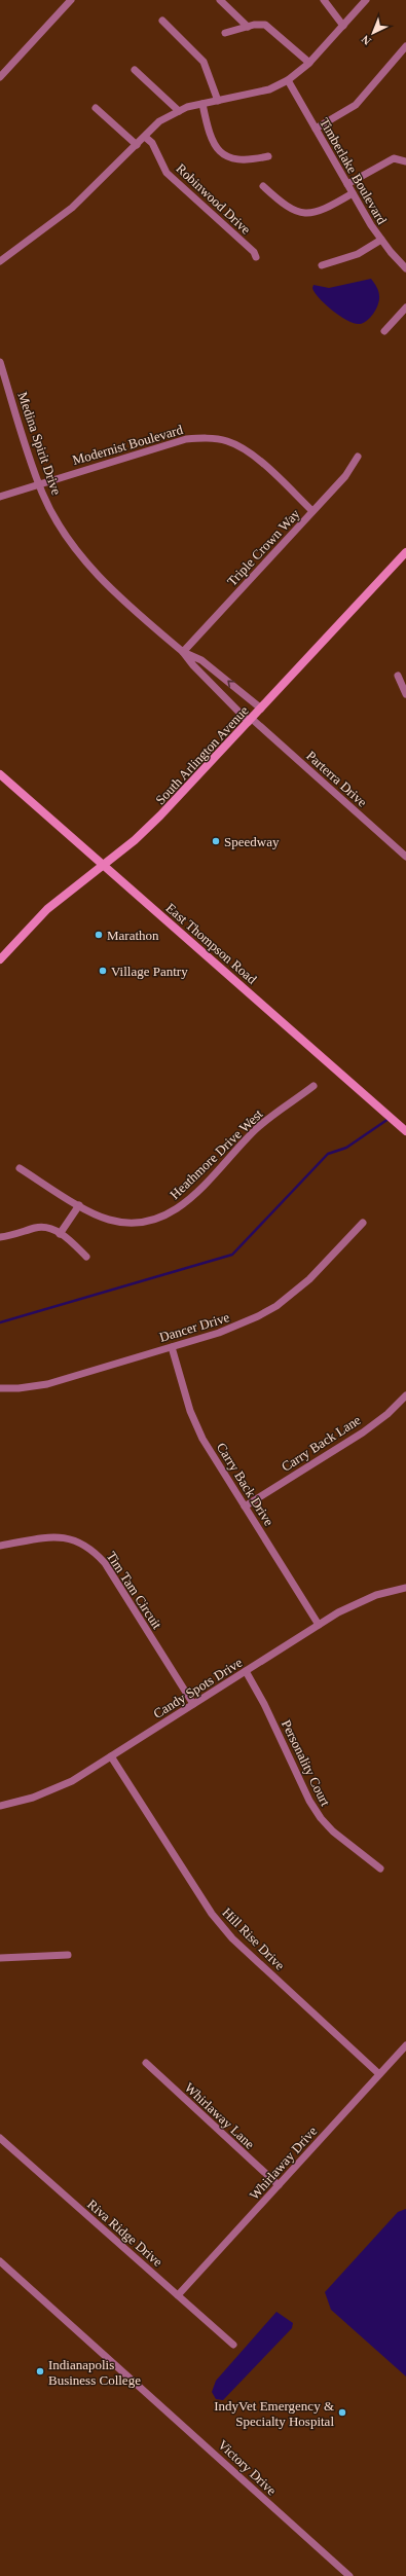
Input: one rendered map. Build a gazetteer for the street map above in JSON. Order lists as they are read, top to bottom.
{
  "streets": {
    "main road": ["South Arlington Avenue", "East Thompson Road"],
    "street": [
      "Timberlake Boulevard",
      "Robinwood Drive",
      "Medina Spirit Drive",
      "Modernist Boulevard",
      "Triple Crown Way",
      "Parterra Drive",
      "Heathmore Drive West",
      "Dancer Drive",
      "Carry Back Lane",
      "Carry Back Drive",
      "Tim Tam Circuit",
      "Candy Spots Drive",
      "Personality Court",
      "Hill Rise Drive",
      "Whirlaway Lane",
      "Whirlaway Drive",
      "Riva Ridge Drive",
      "Victory Drive"
    ]
  },
  "crossings": [
    ["Medina Spirit Drive", "Modernist Boulevard"],
    ["Medina Spirit Drive", "Triple Crown Way"],
    ["Medina Spirit Drive", "South Arlington Avenue"],
    ["Medina Spirit Drive", "Parterra Drive"],
    ["Modernist Boulevard", "Triple Crown Way"],
    ["South Arlington Avenue", "Parterra Drive"],
    ["South Arlington Avenue", "East Thompson Road"],
    ["Dancer Drive", "Carry Back Drive"],
    ["Carry Back Lane", "Carry Back Drive"],
    ["Carry Back Drive", "Candy Spots Drive"],
    ["Tim Tam Circuit", "Candy Spots Drive"],
    ["Candy Spots Drive", "Personality Court"],
    ["Candy Spots Drive", "Hill Rise Drive"],
    ["Hill Rise Drive", "Whirlaway Drive"],
    ["Whirlaway Lane", "Whirlaway Drive"],
    ["Whirlaway Drive", "Riva Ridge Drive"]
  ],
  "places": [
    "Speedway",
    "Marathon",
    "Village Pantry",
    "Indianapolis Business College",
    "IndyVet Emergency & Specialty Hospital"
  ],
  "north": "bottom left"
}
